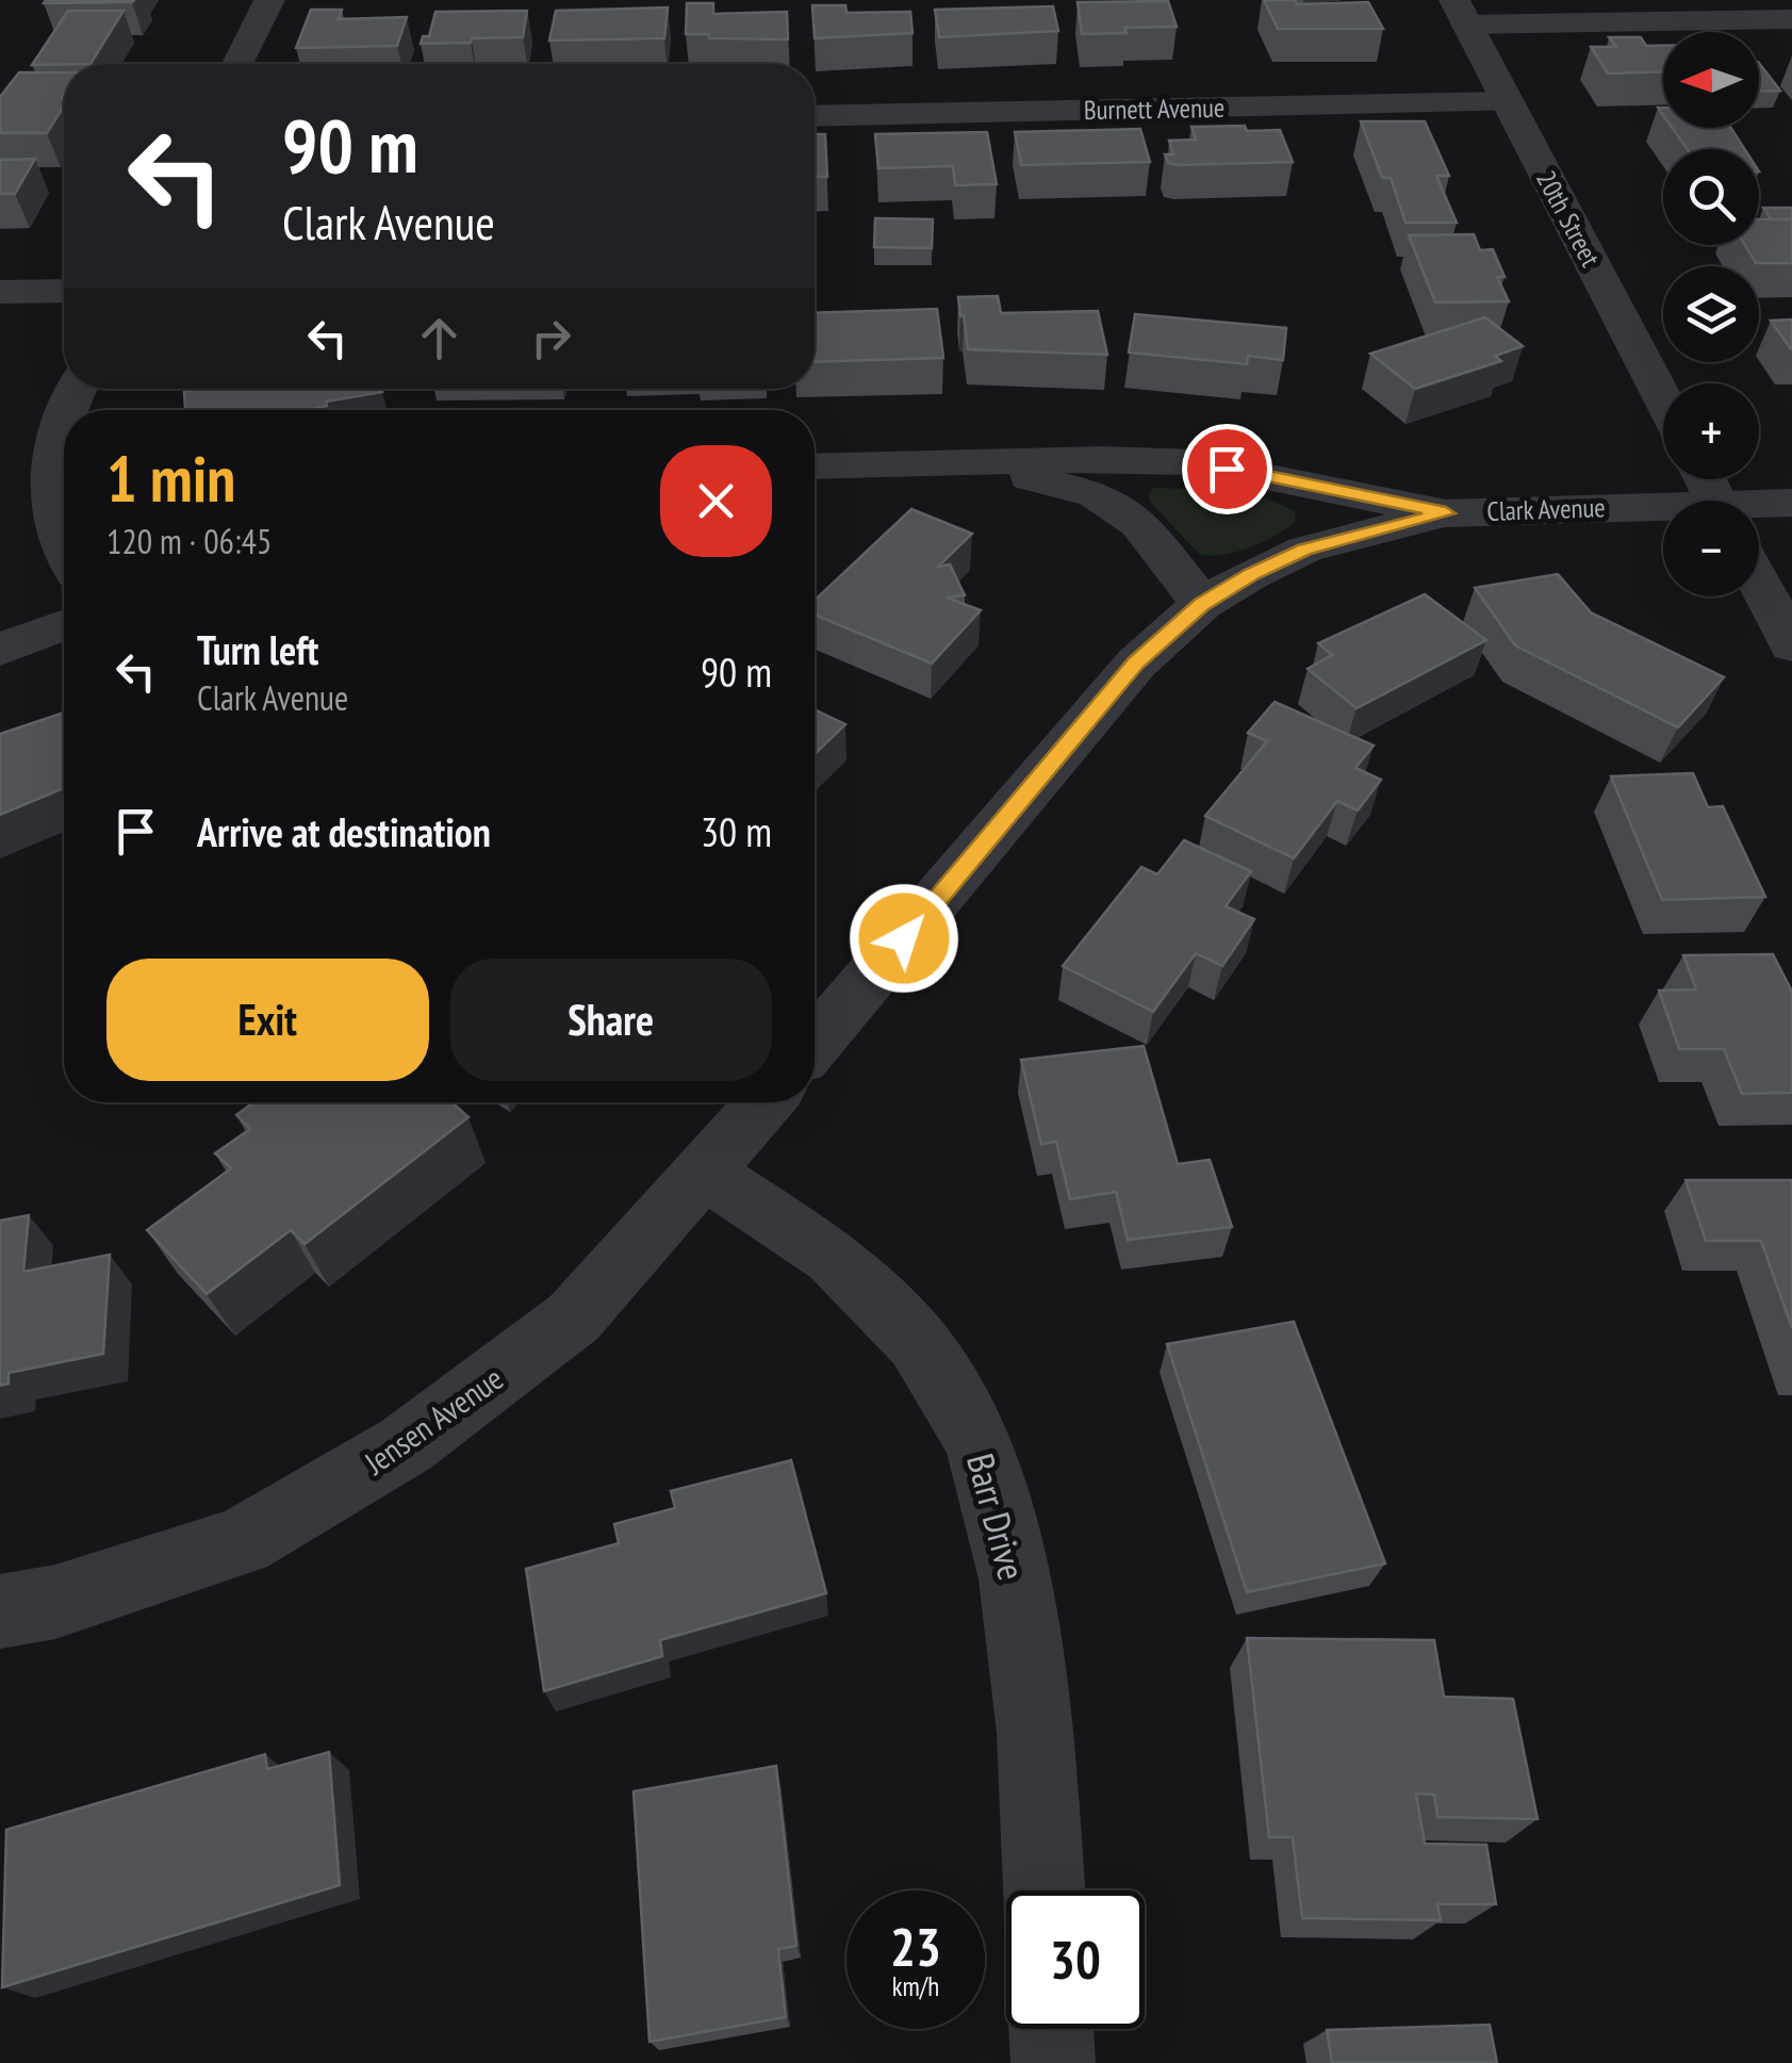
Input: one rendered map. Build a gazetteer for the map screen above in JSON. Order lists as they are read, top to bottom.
{
  "streets": {
    "street": [
      "Burnett Avenue",
      "20th Street",
      "Clark Avenue",
      "Jensen Avenue",
      "Barr Drive"
    ]
  },
  "crossings": [
    ["Burnett Avenue", "20th Street"],
    ["Jensen Avenue", "Barr Drive"]
  ],
  "north": "left",
  "page": {
    "map_buttons": ["+", "−"],
    "turn": ["90 m", "Clark Avenue"],
    "heading": ["1 min", "120 m · 06:45"],
    "list": [
      {
        "name": "Turn left",
        "note": "Clark Avenue",
        "value": "90 m"
      },
      {
        "name": "Arrive at destination",
        "value": "30 m"
      }
    ],
    "buttons": ["Exit", "Share"],
    "speed": "23 km/h",
    "limit": "30"
  }
}
